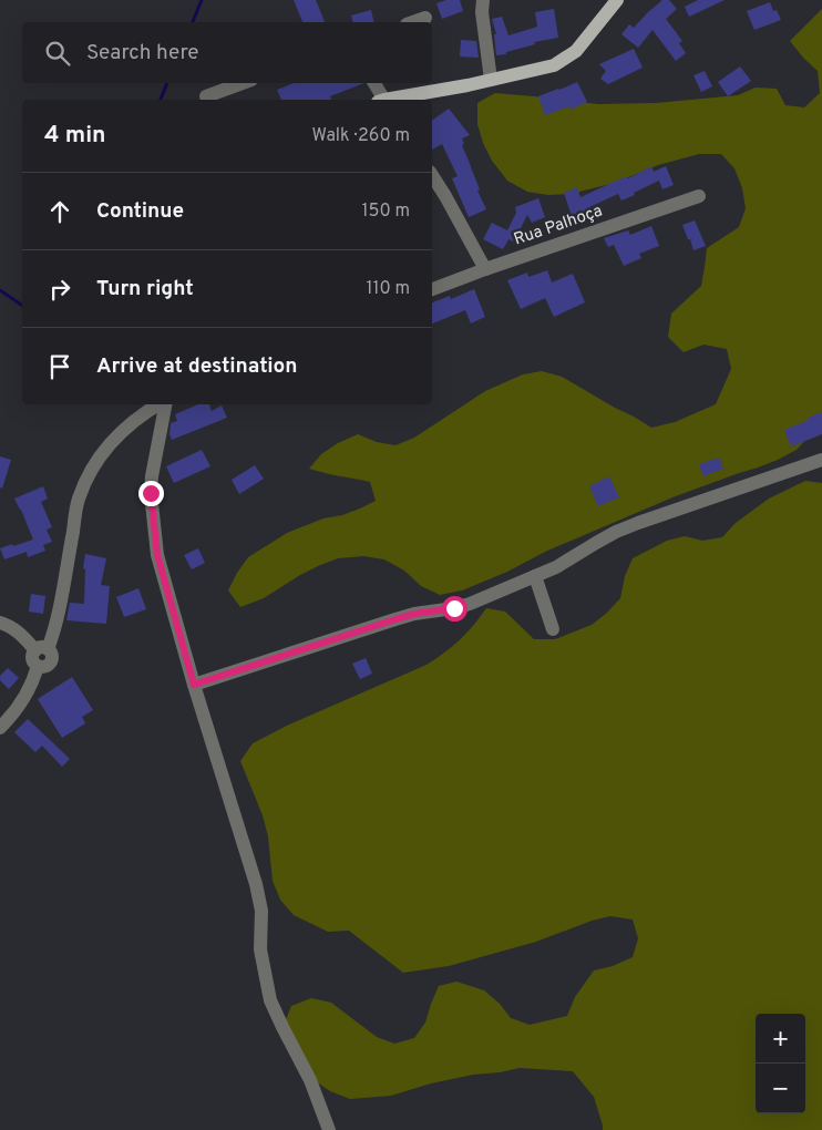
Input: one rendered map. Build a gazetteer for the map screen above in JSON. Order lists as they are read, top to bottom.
{
  "streets": {
    "street": ["Rua Palhoça"]
  },
  "page": {
    "search": "Search here",
    "heading": ["4 min", "Walk · 260 m"],
    "list": [
      ["Continue", "150 m"],
      ["Turn right", "110 m"],
      "Arrive at destination"
    ],
    "map_buttons": ["+", "−"]
  }
}
